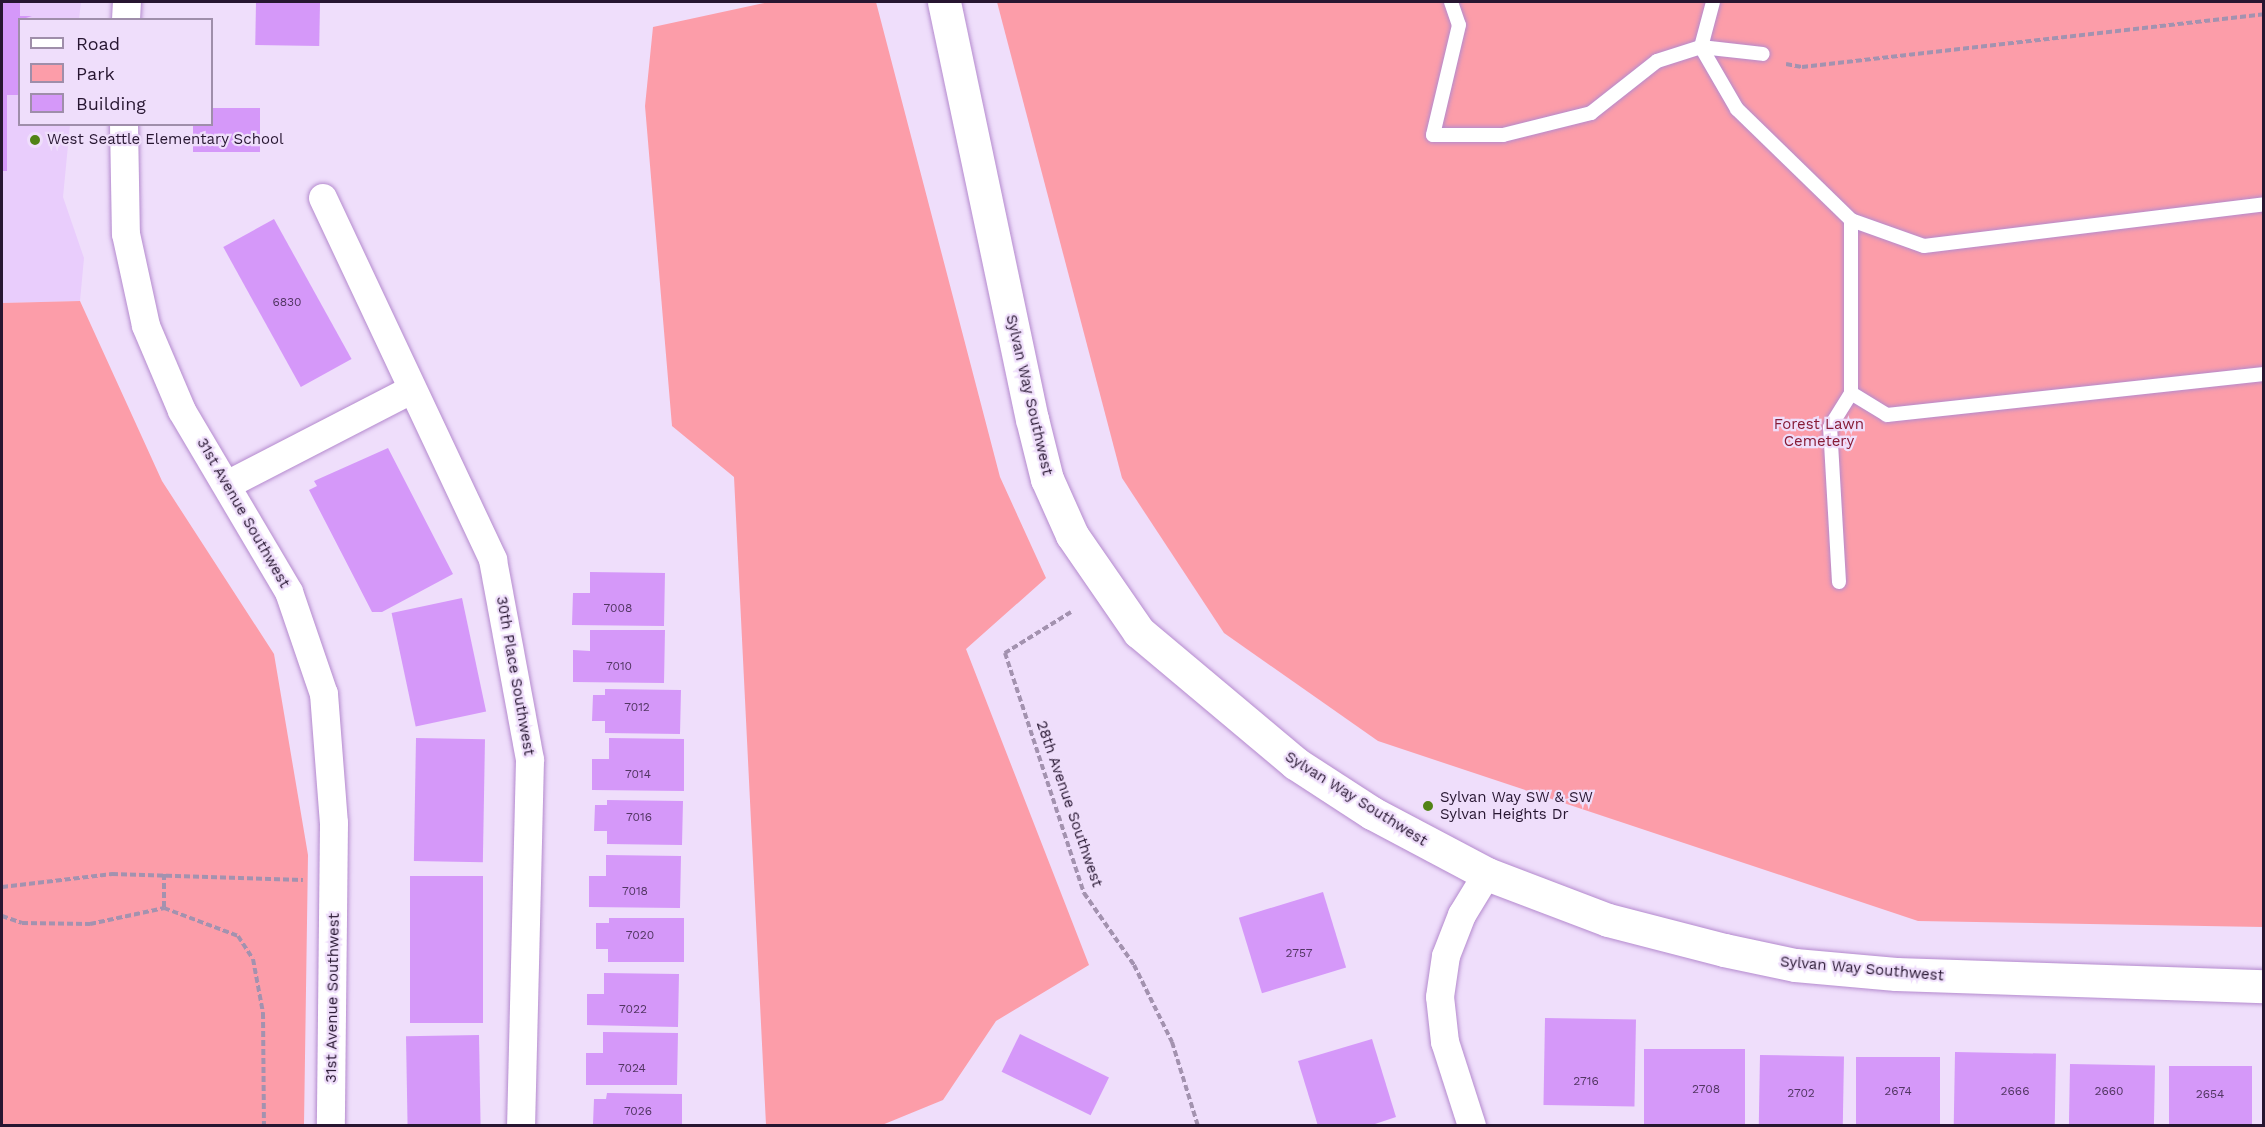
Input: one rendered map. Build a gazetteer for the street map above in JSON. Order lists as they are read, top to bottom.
{
  "streets": {
    "street": ["Sylvan Way Southwest", "31st Avenue Southwest", "30th Place Southwest"],
    "path": ["28th Avenue Southwest"]
  },
  "parks": ["Forest Lawn Cemetery"],
  "places": ["West Seattle Elementary School", "Sylvan Way SW & SW Sylvan Heights Dr"],
  "house_numbers": [
    "6830",
    "7008",
    "7010",
    "7012",
    "7014",
    "7016",
    "7018",
    "7020",
    "2757",
    "7022",
    "7024",
    "2716",
    "2708",
    "2674",
    "2666",
    "2660",
    "2702",
    "2654",
    "7026"
  ],
  "legend": ["Road", "Park", "Building"]
}
